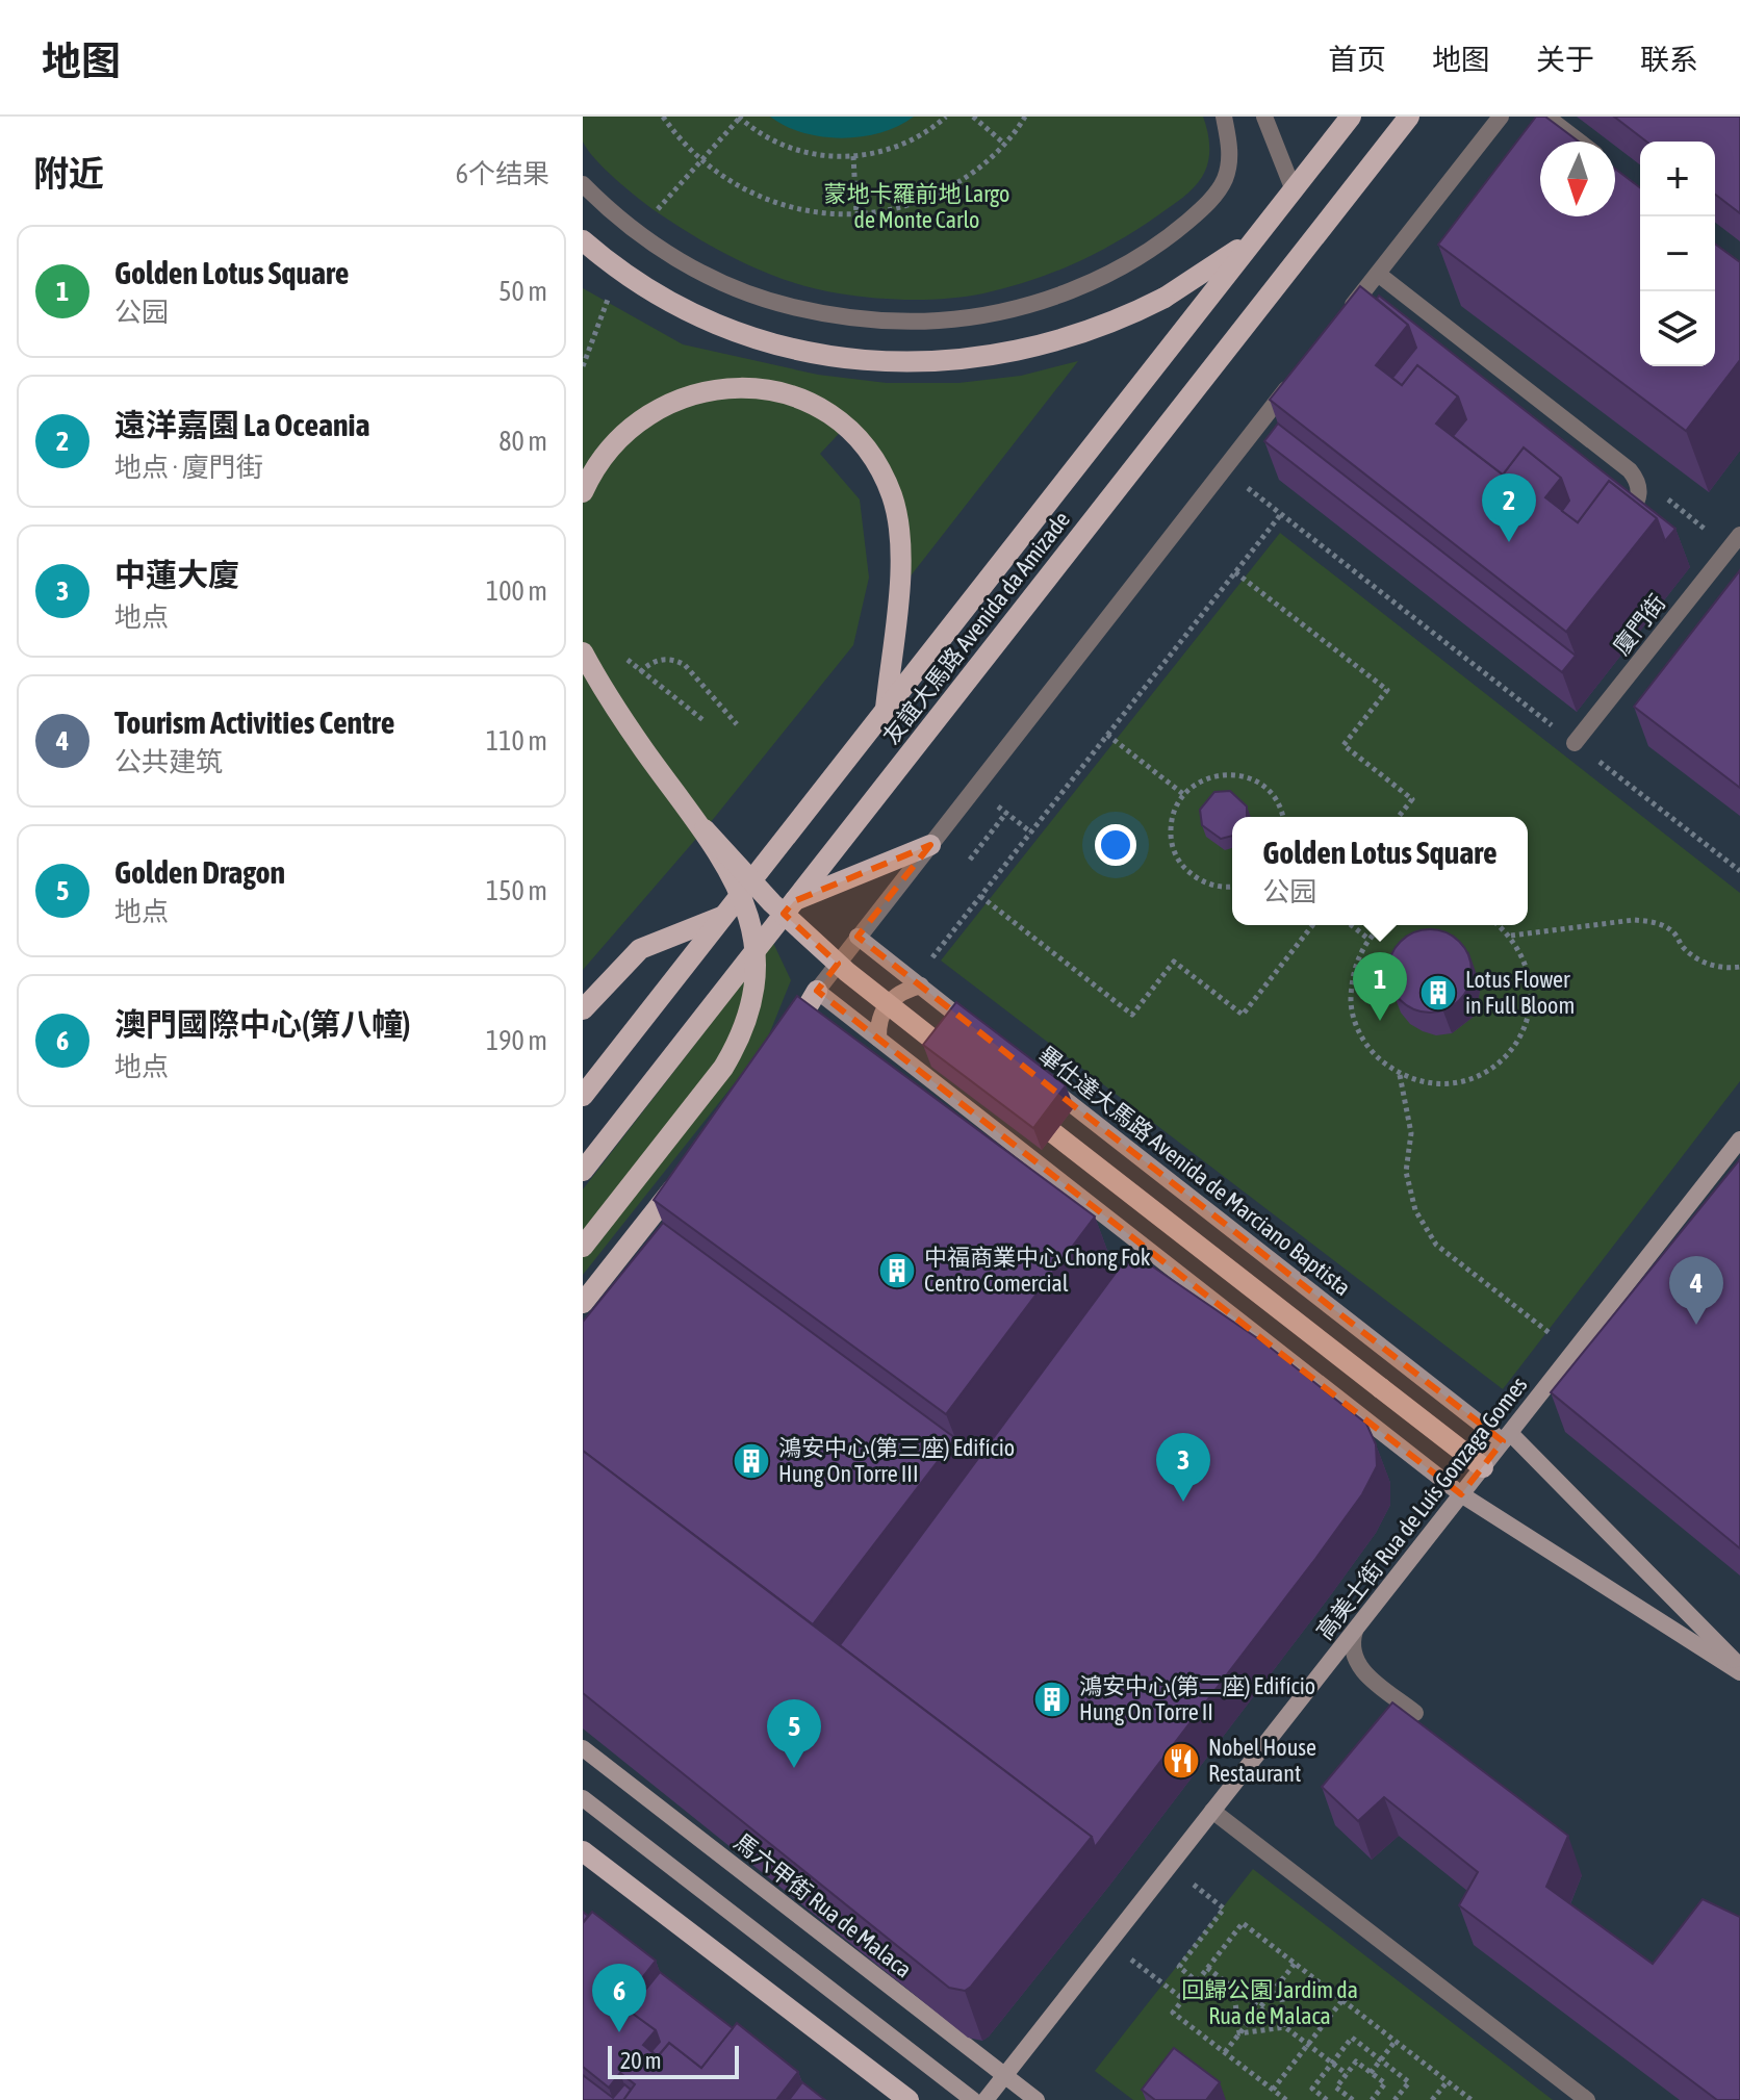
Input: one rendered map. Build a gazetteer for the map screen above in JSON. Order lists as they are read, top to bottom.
{
  "streets": {
    "main road": ["友誼大馬路 Avenida da Amizade"],
    "street": [
      "廈門街",
      "畢仕達大馬路 Avenida de Marciano Baptista",
      "高美士街 Rua de Luís Gonzaga Gomes",
      "馬六甲街 Rua de Malaca"
    ]
  },
  "crossings": [
    ["畢仕達大馬路 Avenida de Marciano Baptista", "高美士街 Rua de Luís Gonzaga Gomes"],
    ["高美士街 Rua de Luís Gonzaga Gomes", "馬六甲街 Rua de Malaca"]
  ],
  "parks": ["蒙地卡羅前地 Largo de Monte Carlo", "回歸公園 Jardim da Rua de Malaca"],
  "places": {
    "building": [
      "Lotus Flower in Full Bloom",
      "中福商業中心 Chong Fok Centro Comercial",
      "鴻安中心(第三座) Edifício Hung On Torre III",
      "鴻安中心(第二座) Edifício Hung On Torre II"
    ],
    "restaurant": ["Nobel House Restaurant"]
  },
  "scale_bar": "20 m",
  "north": "bottom",
  "page": {
    "header": "地图",
    "nav": [
      "首页",
      "地图",
      "关于",
      "联系"
    ],
    "heading": ["附近", "6个结果"],
    "map_buttons": ["+", "−"],
    "list": [
      {
        "mark": "1",
        "name": "Golden Lotus Square",
        "note": "公园",
        "value": "50 m"
      },
      {
        "mark": "2",
        "name": "遠洋嘉園 La Oceania",
        "note": "地点 · 廈門街",
        "value": "80 m"
      },
      {
        "mark": "3",
        "name": "中蓮大廈",
        "note": "地点",
        "value": "100 m"
      },
      {
        "mark": "4",
        "name": "Tourism Activities Centre",
        "note": "公共建筑",
        "value": "110 m"
      },
      {
        "mark": "5",
        "name": "Golden Dragon",
        "note": "地点",
        "value": "150 m"
      },
      {
        "mark": "6",
        "name": "澳門國際中心(第八幢)",
        "note": "地点",
        "value": "190 m"
      }
    ],
    "pins": [
      "2",
      "1",
      "4",
      "3",
      "5",
      "6"
    ],
    "popup": ["Golden Lotus Square", "公园"],
    "scale": "20 m"
  }
}
